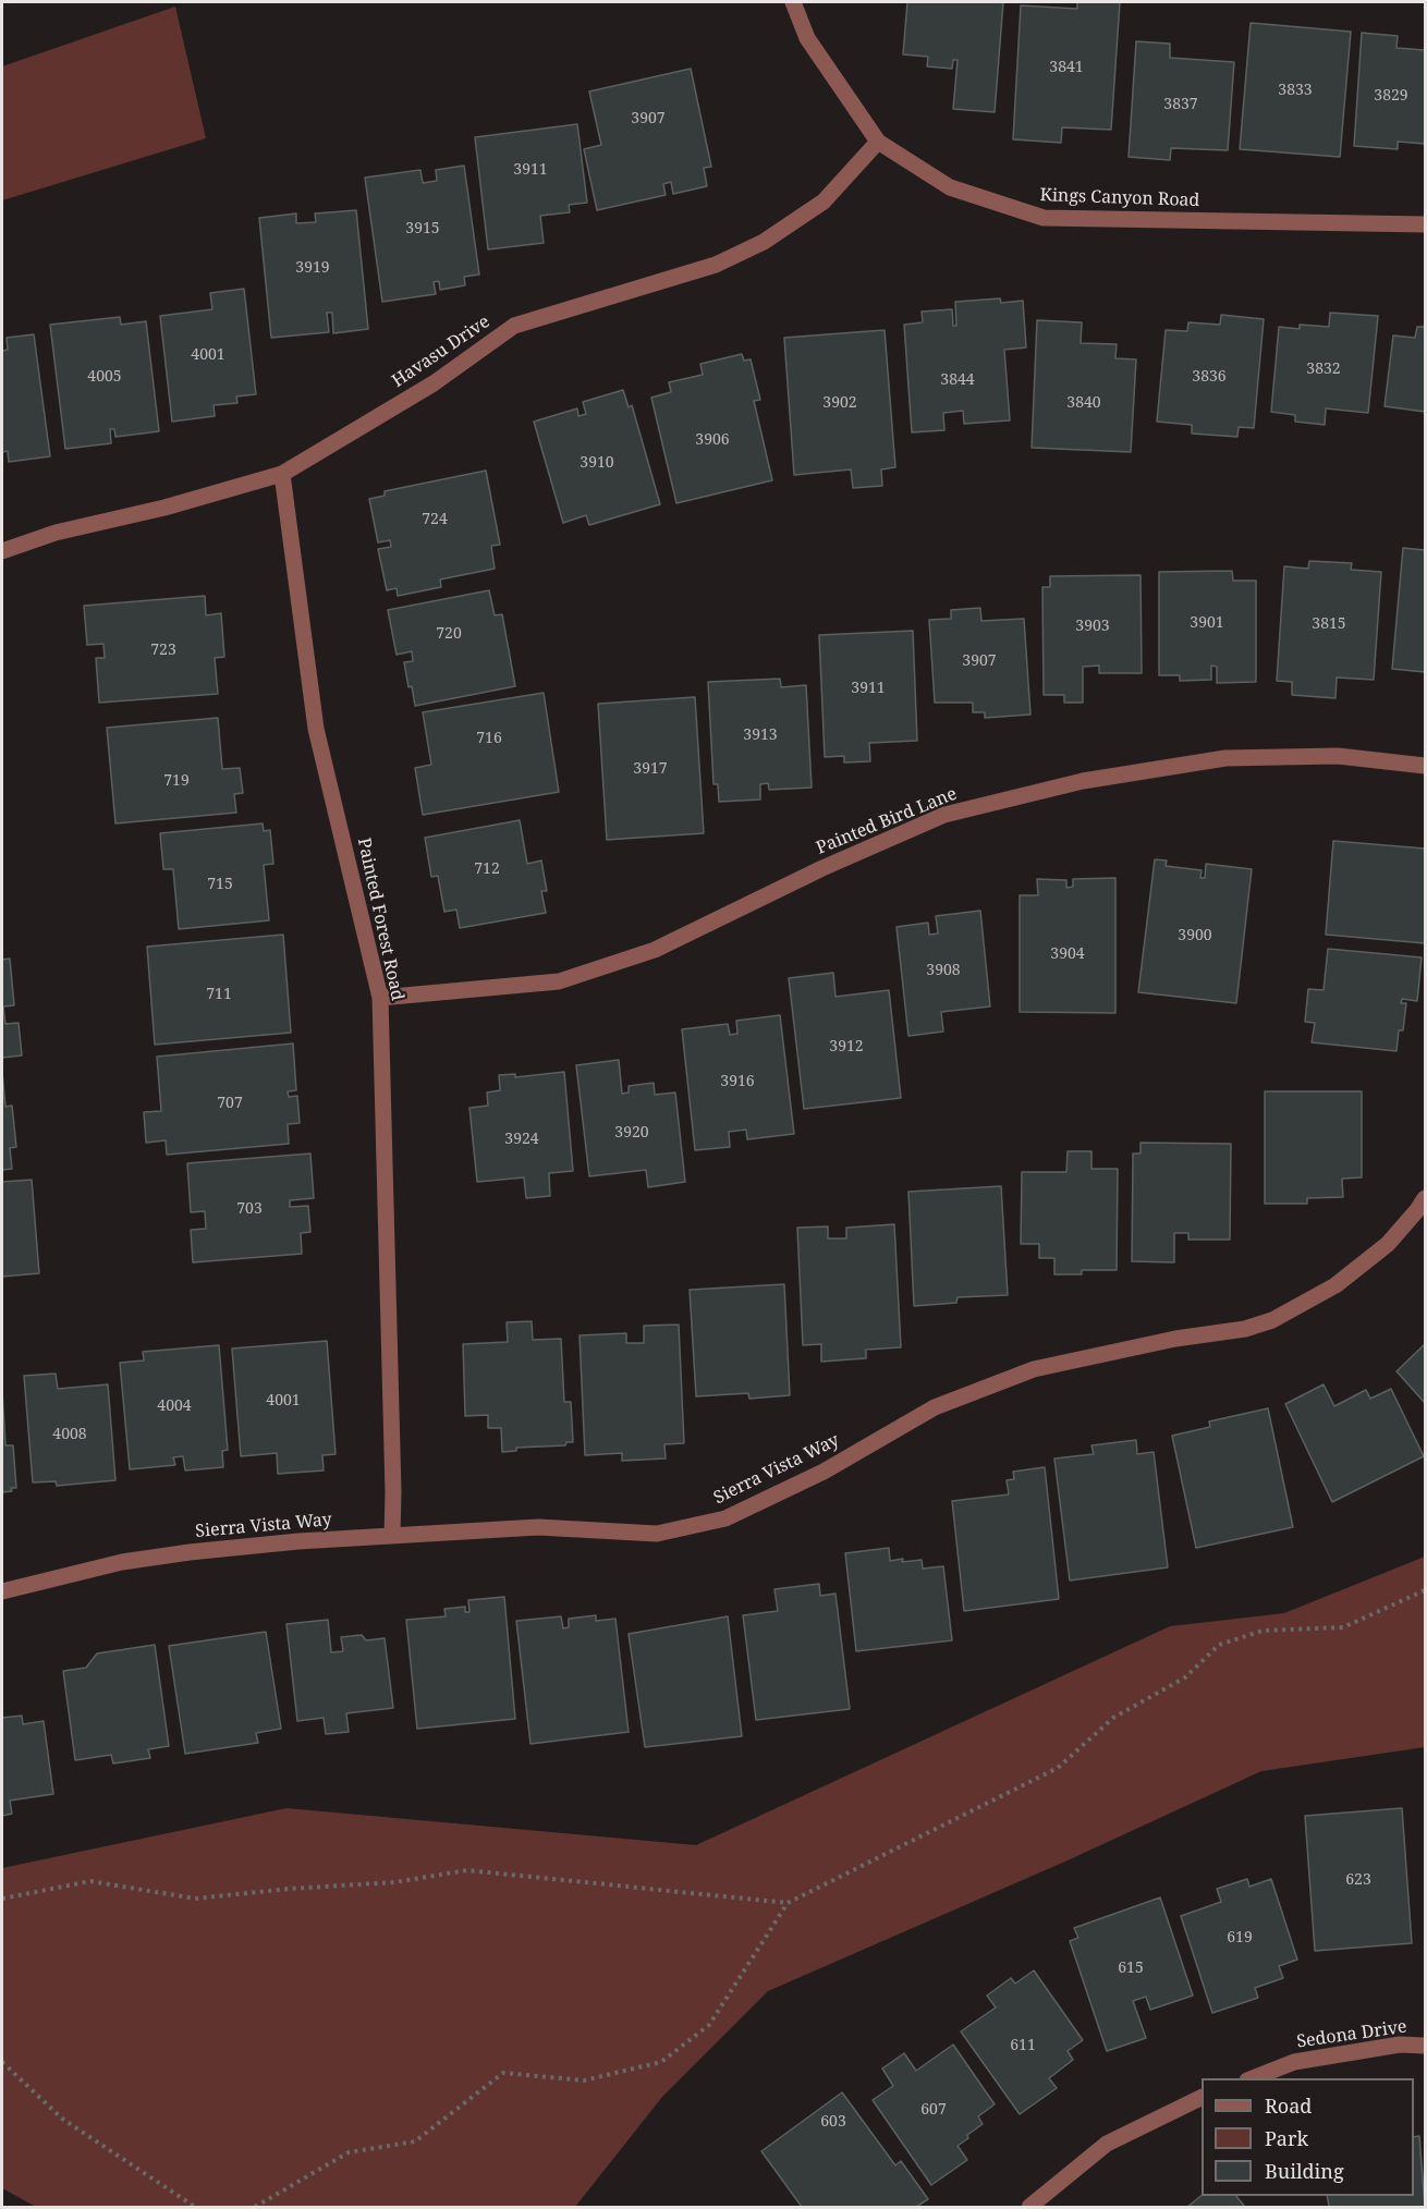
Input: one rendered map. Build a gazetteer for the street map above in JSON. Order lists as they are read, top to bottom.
{
  "streets": {
    "street": [
      "Kings Canyon Road",
      "Havasu Drive",
      "Painted Bird Lane",
      "Painted Forest Road",
      "Sierra Vista Way",
      "Sedona Drive"
    ]
  },
  "crossings": [
    ["Kings Canyon Road", "Havasu Drive"],
    ["Havasu Drive", "Painted Forest Road"],
    ["Painted Bird Lane", "Painted Forest Road"],
    ["Painted Forest Road", "Sierra Vista Way"]
  ],
  "house_numbers": [
    "3841",
    "3833",
    "3829",
    "3837",
    "3907",
    "3911",
    "3915",
    "3919",
    "4001",
    "3832",
    "4005",
    "3836",
    "3844",
    "3902",
    "3840",
    "3906",
    "3910",
    "724",
    "3901",
    "3815",
    "3903",
    "720",
    "723",
    "3907",
    "3911",
    "3913",
    "716",
    "3917",
    "719",
    "712",
    "715",
    "3900",
    "3904",
    "3908",
    "711",
    "3912",
    "3916",
    "707",
    "3920",
    "3924",
    "703",
    "4001",
    "4004",
    "4008",
    "623",
    "619",
    "615",
    "611",
    "607",
    "603"
  ],
  "legend": ["Road", "Park", "Building"]
}
